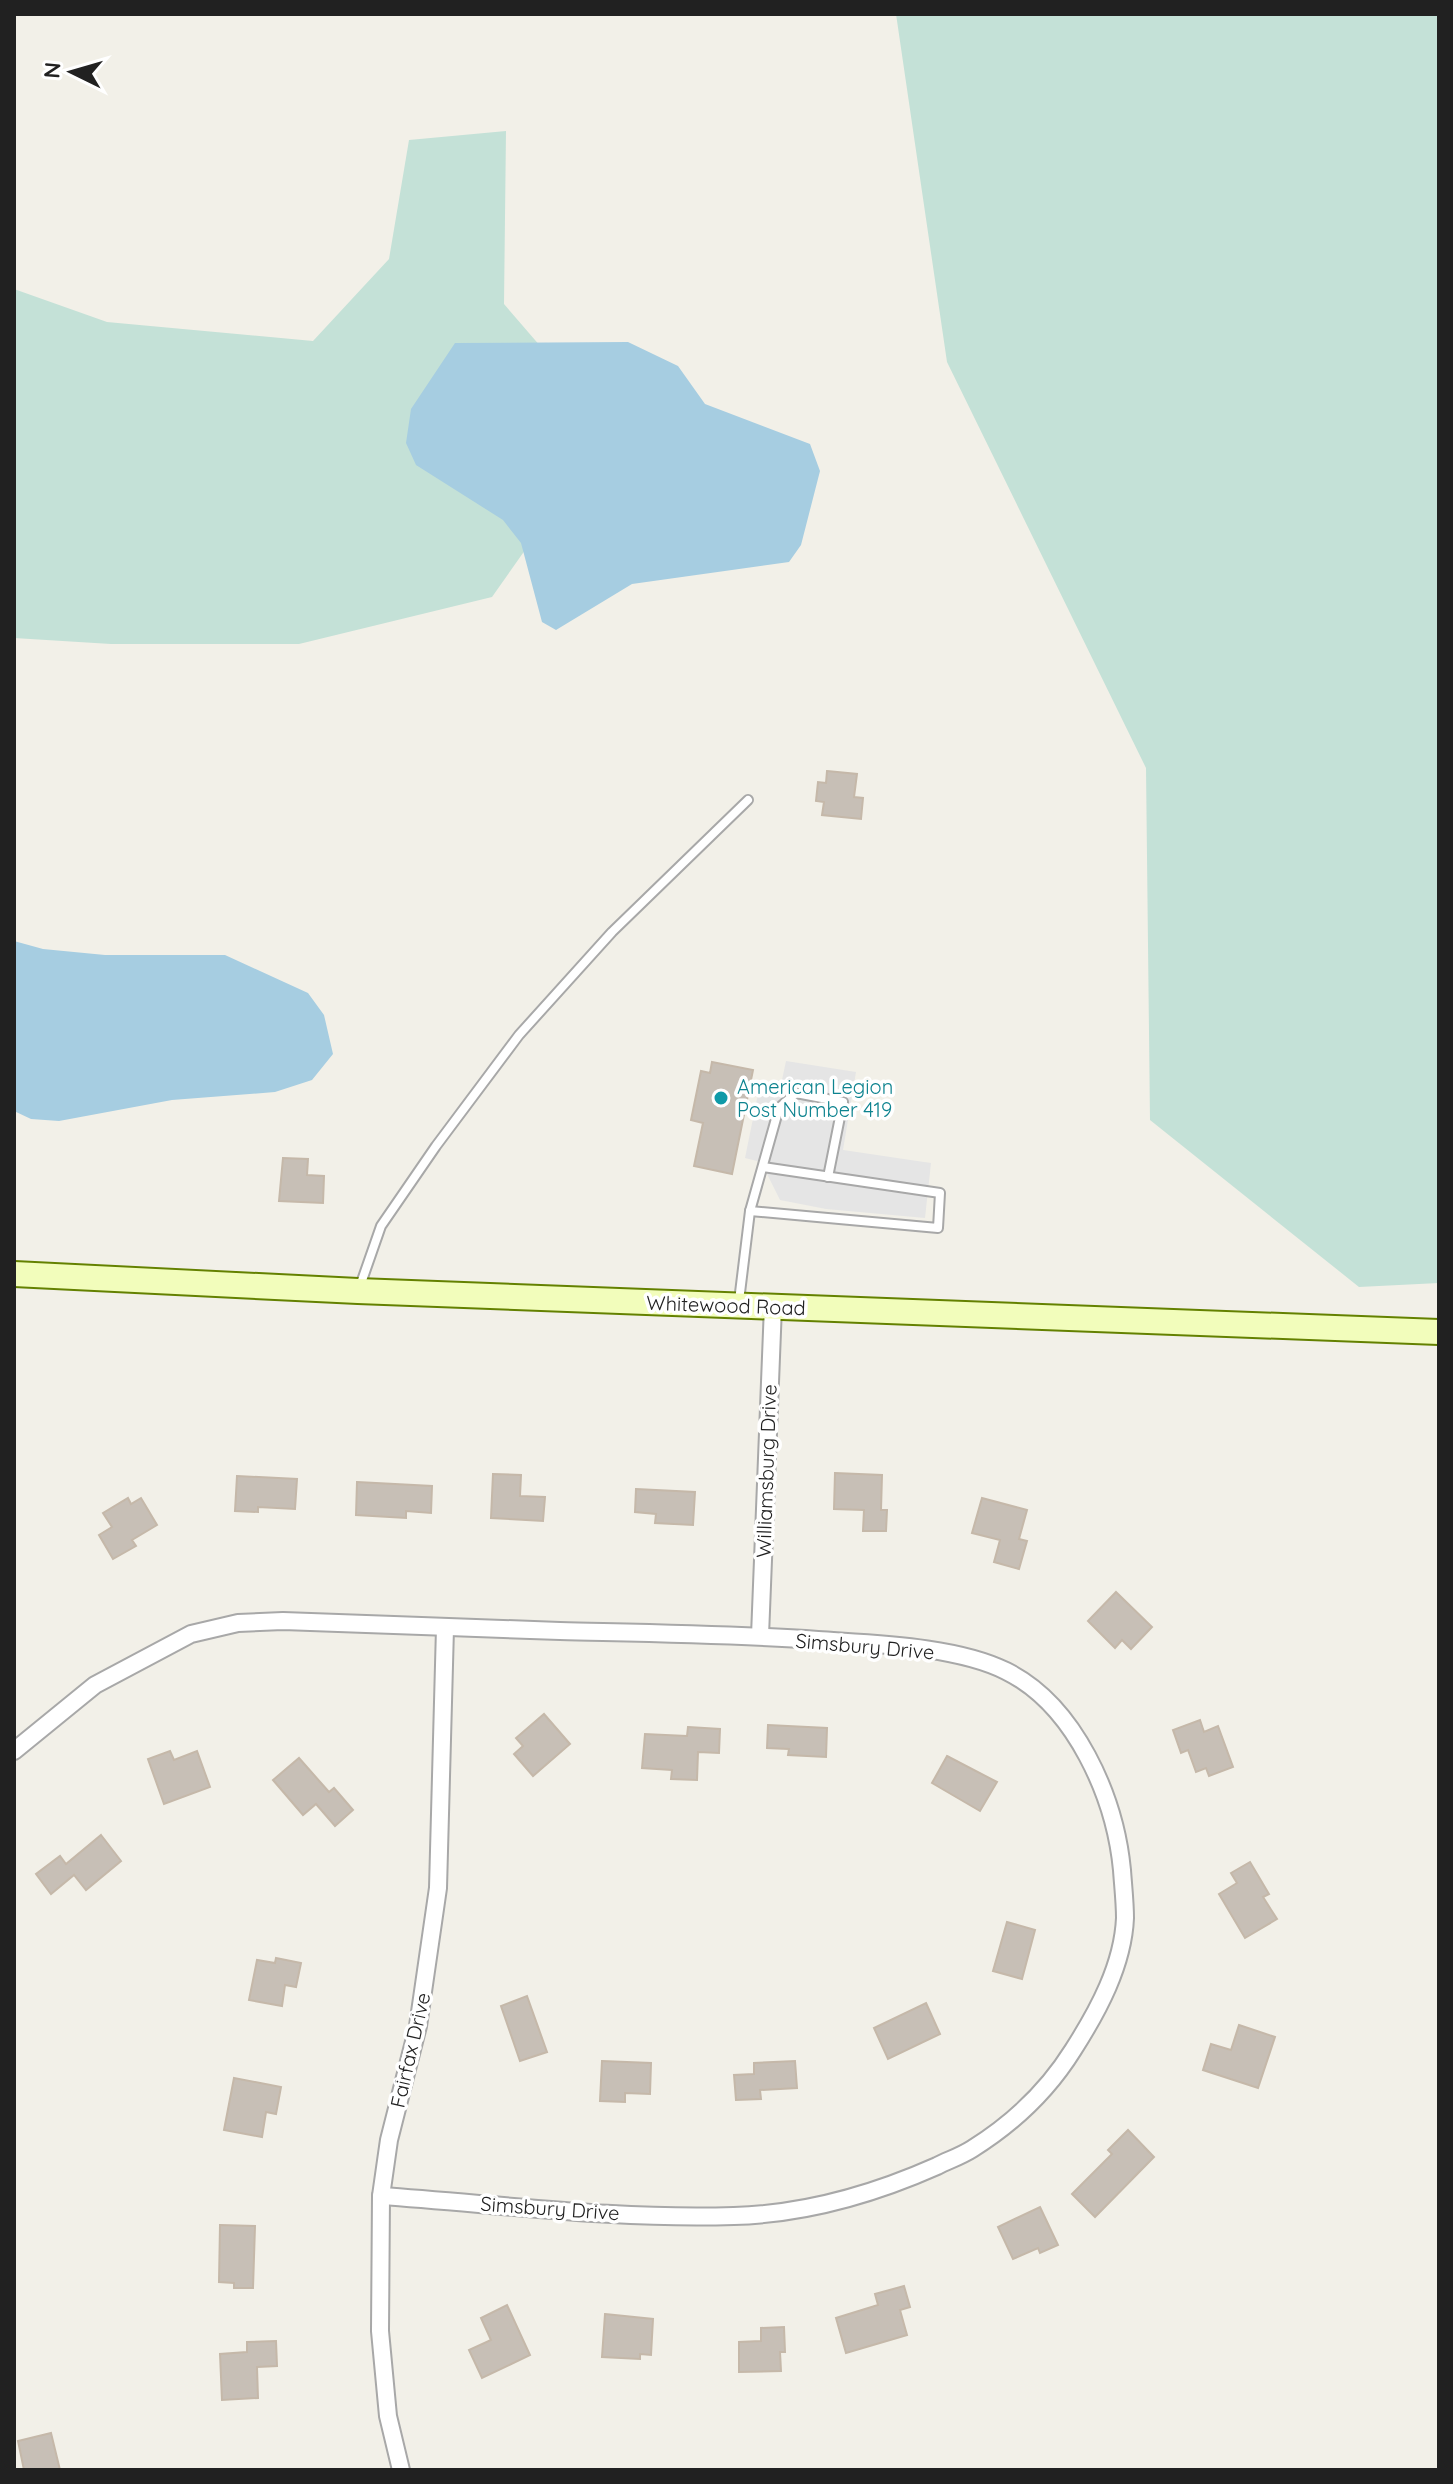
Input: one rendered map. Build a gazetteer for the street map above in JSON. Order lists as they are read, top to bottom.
{
  "streets": {
    "street": [
      "Whitewood Road",
      "Williamsburg Drive",
      "Simsbury Drive",
      "Fairfax Drive"
    ]
  },
  "crossings": [
    ["Whitewood Road", "Williamsburg Drive"],
    ["Williamsburg Drive", "Simsbury Drive"],
    ["Simsbury Drive", "Fairfax Drive"]
  ],
  "places": ["American Legion Post Number 419"],
  "north": "left"
}
